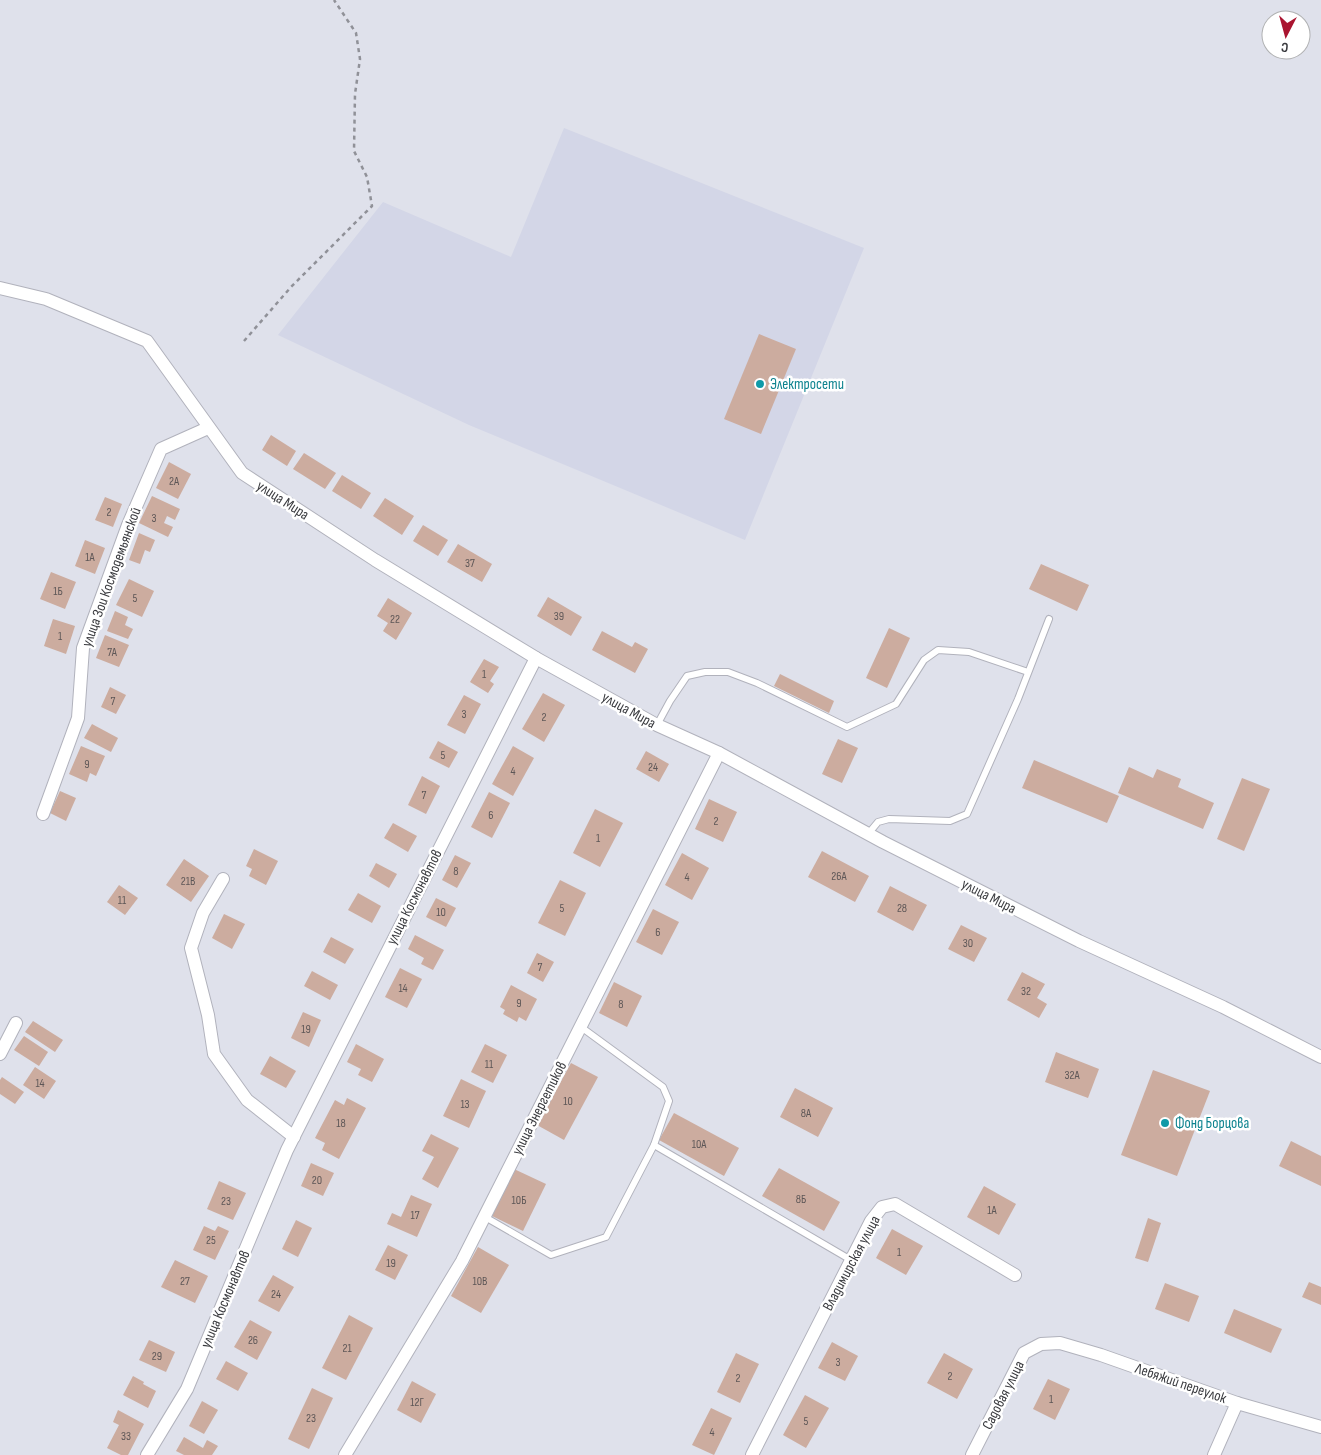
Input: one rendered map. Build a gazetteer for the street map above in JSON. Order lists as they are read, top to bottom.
{
  "streets": {
    "street": [
      "улица Мира",
      "улица Зои Космодемьянской",
      "улица Космонавтов",
      "улица Энергетиков",
      "Владимирская улица",
      "Лебяжий переулок",
      "Садовая улица"
    ]
  },
  "crossings": [
    ["улица Мира", "улица Зои Космодемьянской"],
    ["улица Мира", "улица Космонавтов"],
    ["улица Мира", "улица Энергетиков"],
    ["Лебяжий переулок", "Садовая улица"]
  ],
  "places": ["Электросети", "Фонд Борцова"],
  "house_numbers": [
    "2А",
    "2",
    "3",
    "1А",
    "37",
    "1Б",
    "5",
    "39",
    "22",
    "1",
    "7А",
    "1",
    "7",
    "3",
    "2",
    "5",
    "9",
    "24",
    "4",
    "7",
    "6",
    "2",
    "1",
    "8",
    "26А",
    "4",
    "21В",
    "11",
    "5",
    "28",
    "10",
    "6",
    "30",
    "7",
    "14",
    "32",
    "9",
    "8",
    "19",
    "11",
    "32А",
    "14",
    "10",
    "13",
    "8А",
    "18",
    "10А",
    "20",
    "8Б",
    "10Б",
    "23",
    "1А",
    "17",
    "25",
    "1",
    "19",
    "27",
    "10В",
    "24",
    "26",
    "21",
    "29",
    "3",
    "2",
    "2",
    "1",
    "12Г",
    "23",
    "5",
    "4",
    "33"
  ],
  "north": "bottom"
}
